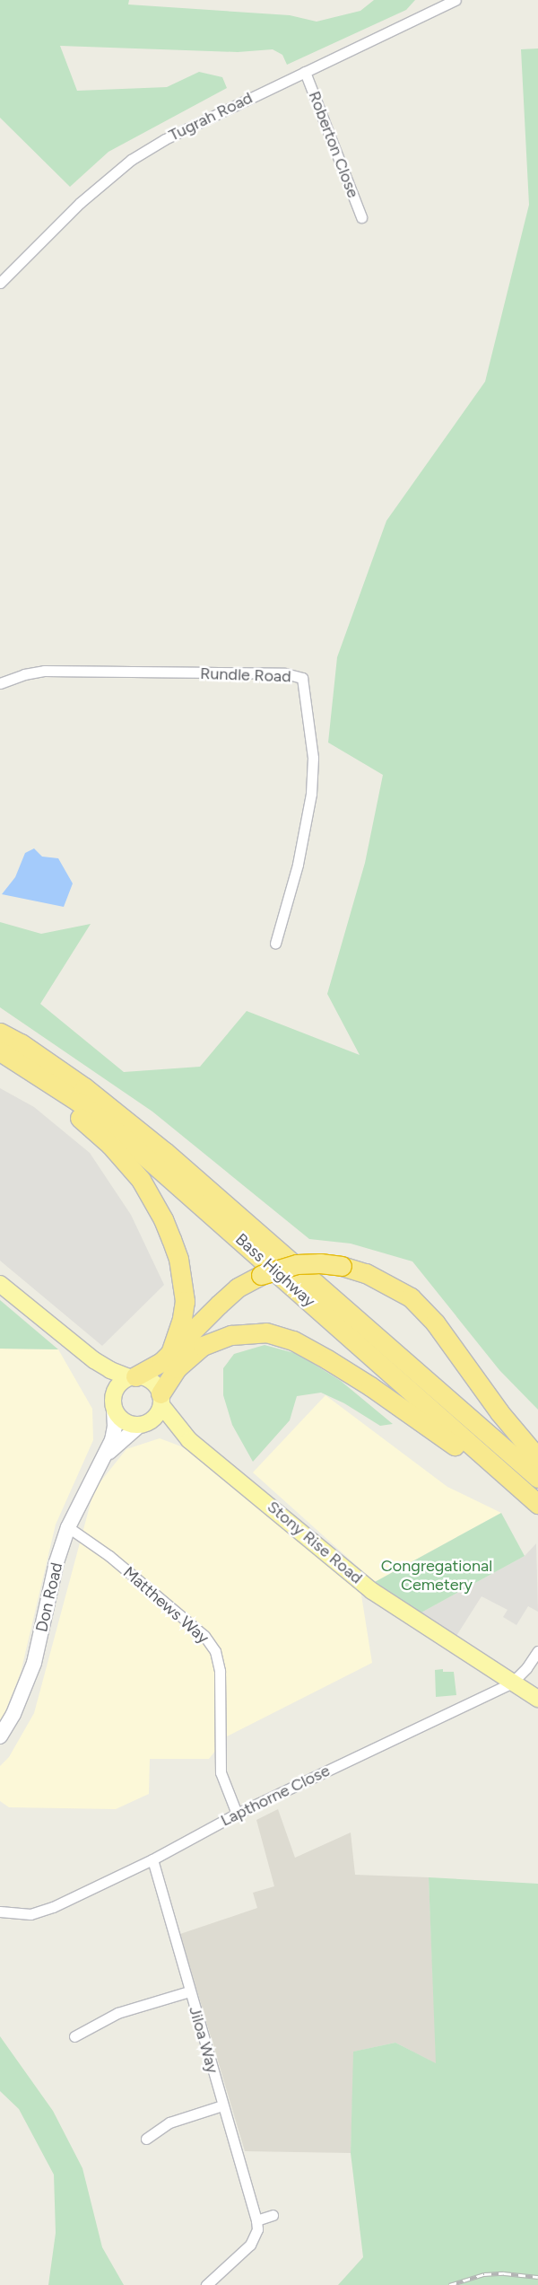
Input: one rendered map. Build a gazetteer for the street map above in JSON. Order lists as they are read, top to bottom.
{
  "streets": {
    "highway": ["Bass Highway"],
    "main road": ["Stony Rise Road", "Don Road"],
    "street": [
      "Tugrah Road",
      "Roberton Close",
      "Rundle Road",
      "Matthews Way",
      "Lapthorne Close",
      "Jiloa Way"
    ]
  },
  "crossings": [
    ["Tugrah Road", "Roberton Close"],
    ["Stony Rise Road", "Don Road"],
    ["Stony Rise Road", "Lapthorne Close"],
    ["Don Road", "Matthews Way"],
    ["Matthews Way", "Lapthorne Close"],
    ["Lapthorne Close", "Jiloa Way"]
  ],
  "parks": ["Congregational Cemetery"]
}
